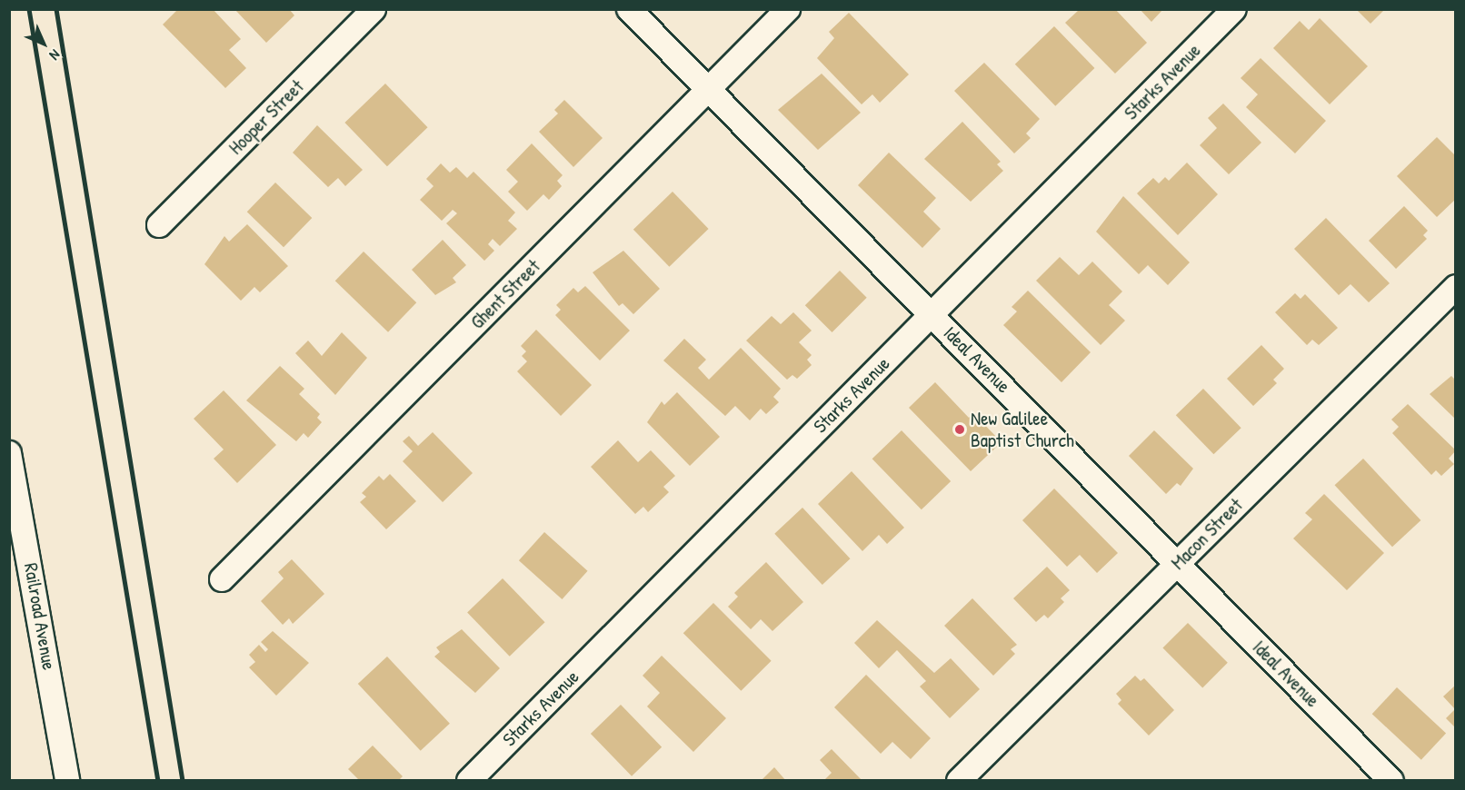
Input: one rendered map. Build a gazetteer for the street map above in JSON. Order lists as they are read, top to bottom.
{
  "streets": {
    "street": [
      "Starks Avenue",
      "Hooper Street",
      "Ghent Street",
      "Ideal Avenue",
      "Macon Street",
      "Railroad Avenue"
    ]
  },
  "crossings": [
    ["Starks Avenue", "Ideal Avenue"],
    ["Ghent Street", "Ideal Avenue"],
    ["Ideal Avenue", "Macon Street"]
  ],
  "places": ["New Galilee Baptist Church"],
  "north": "bottom right"
}
